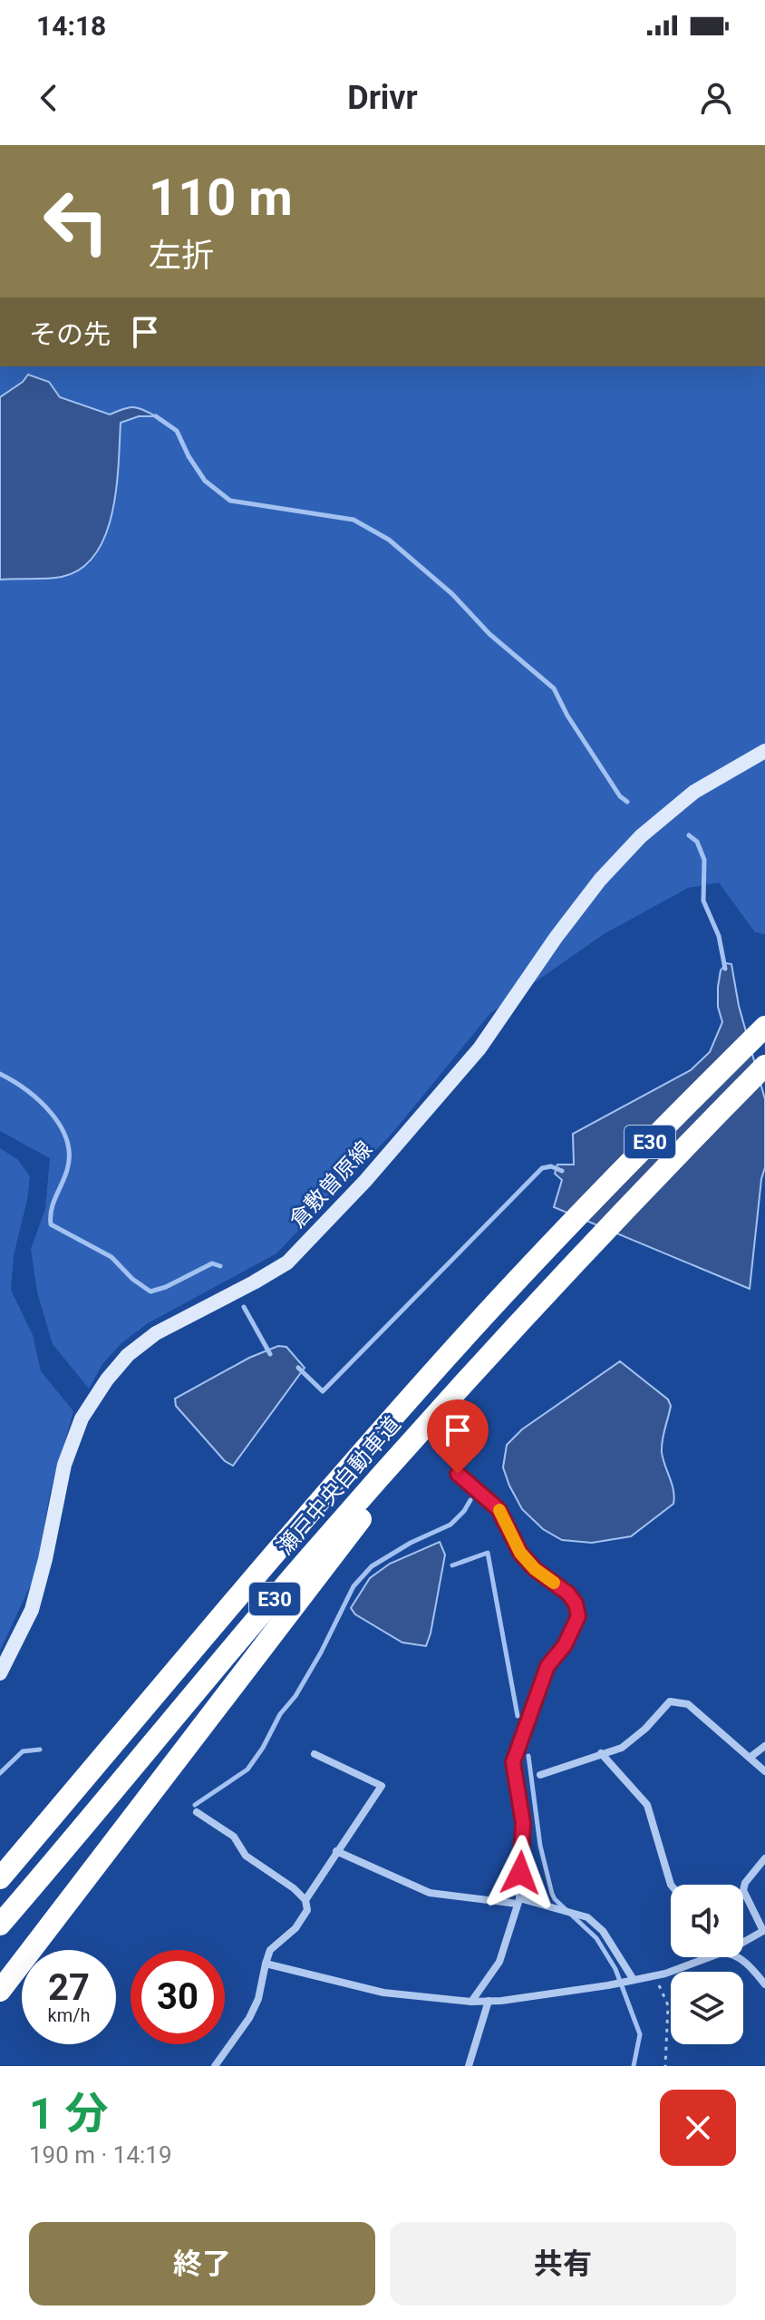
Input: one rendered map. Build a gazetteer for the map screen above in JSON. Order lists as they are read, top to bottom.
{
  "streets": {
    "highway": ["E30", "瀬戸中央自動車道"],
    "street": ["倉敷曽原線"]
  },
  "page": {
    "status": "14:18",
    "header": "Drivr",
    "turn": ["110 m", "左折"],
    "then": "その先",
    "speed": "27 km/h",
    "limit": "30",
    "heading": ["1 分", "190 m · 14:19"],
    "buttons": ["終了", "共有"]
  }
}
